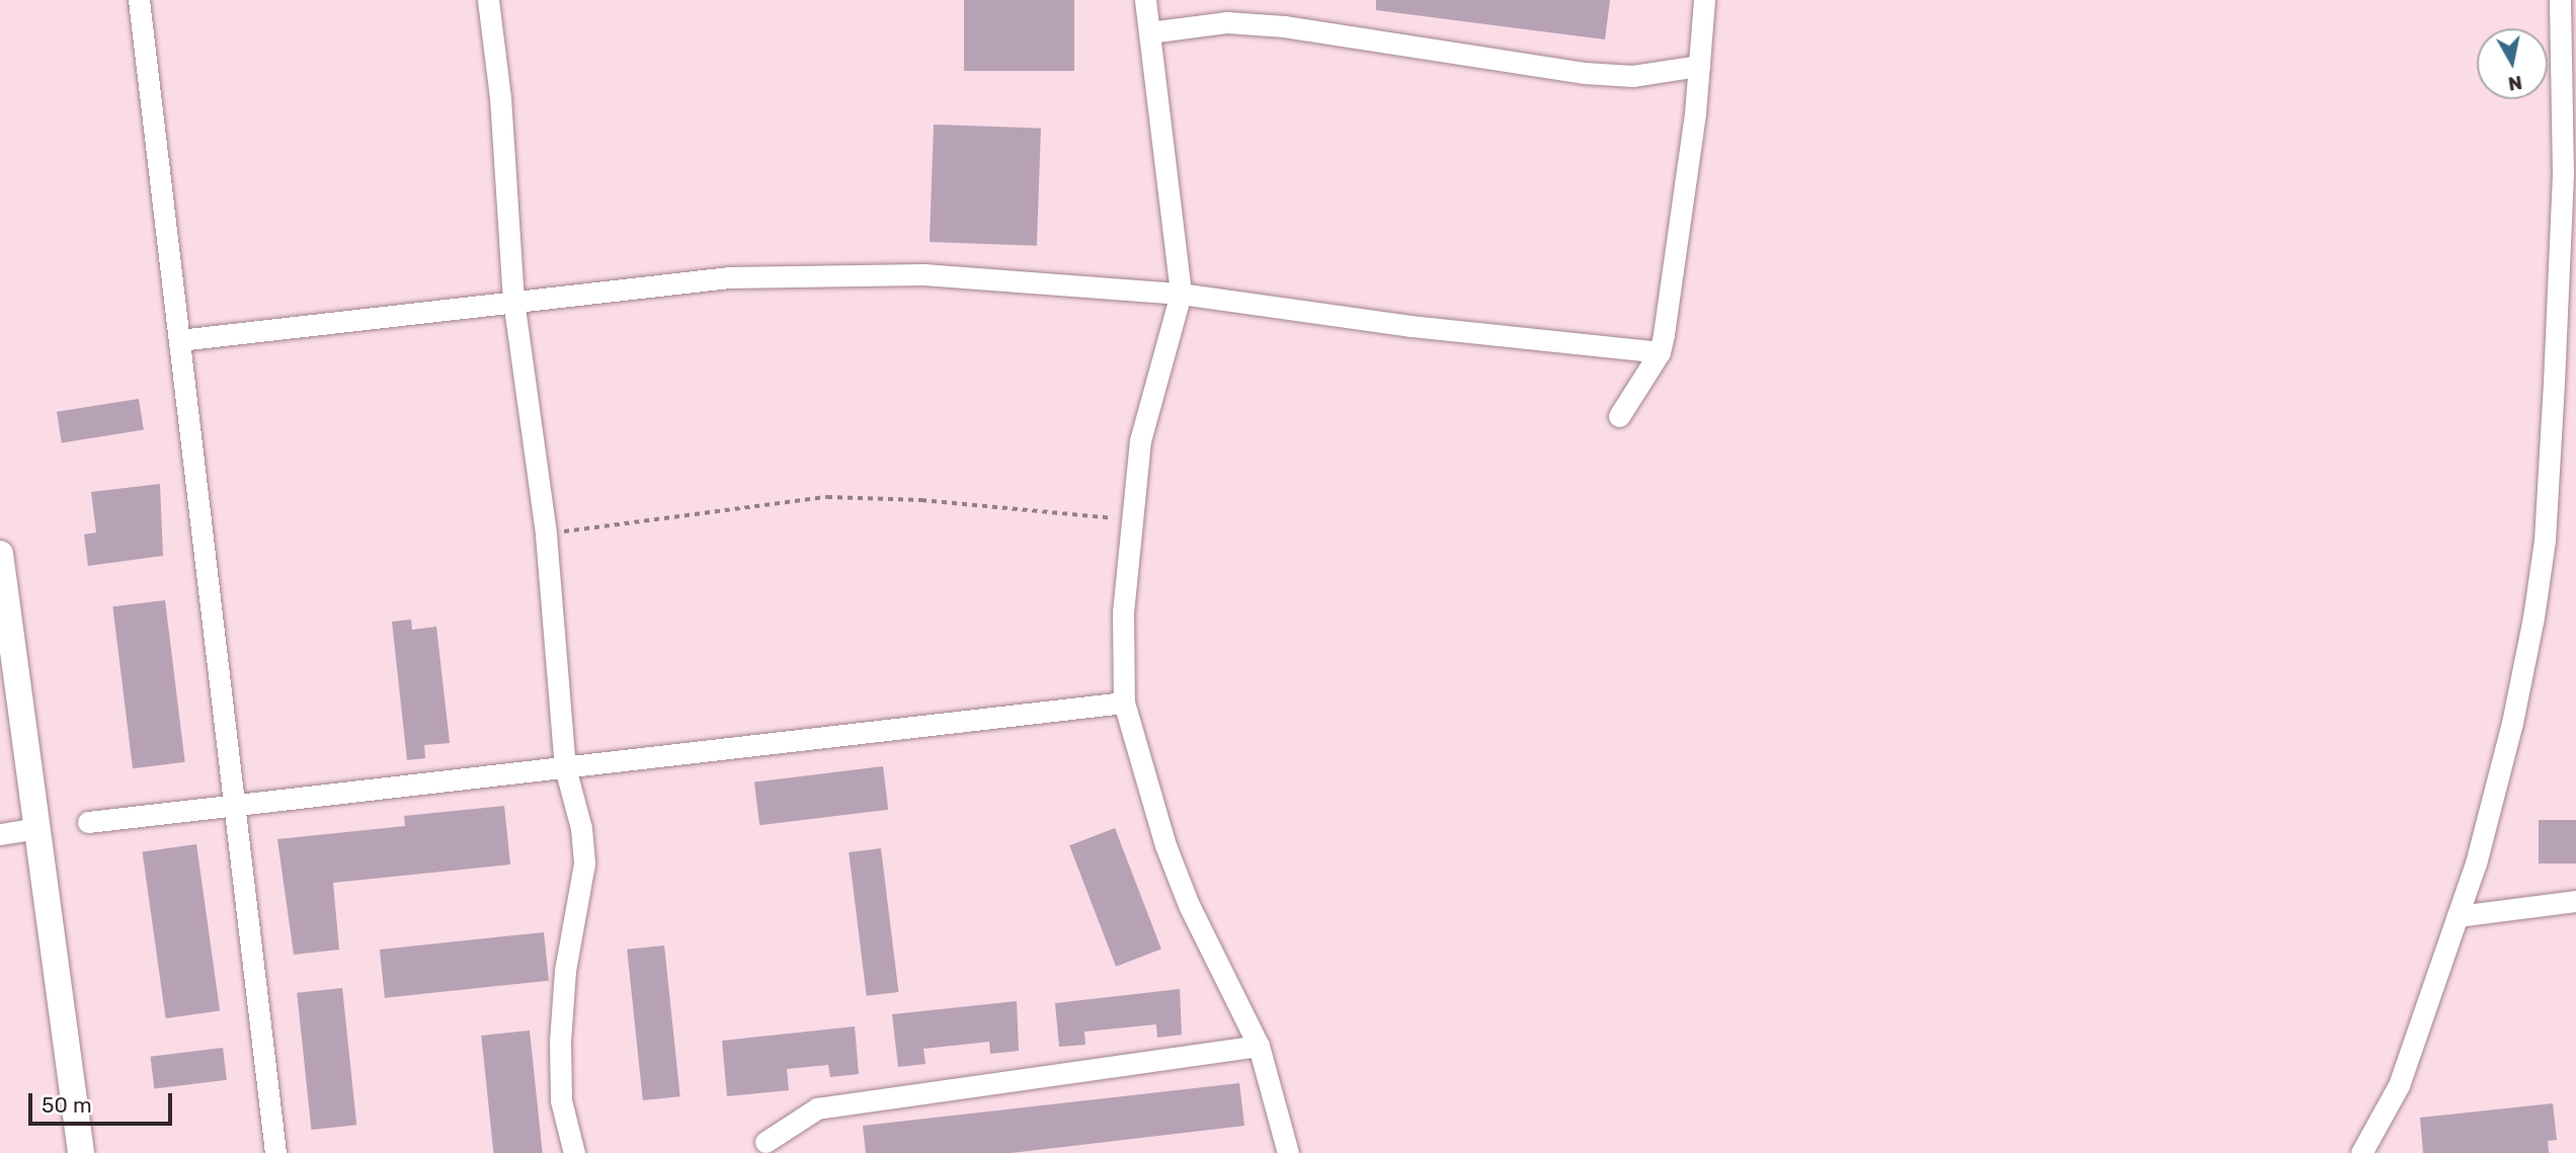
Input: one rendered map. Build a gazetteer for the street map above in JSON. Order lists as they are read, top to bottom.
{
  "scale_bar": "50 m",
  "north": "bottom"
}
